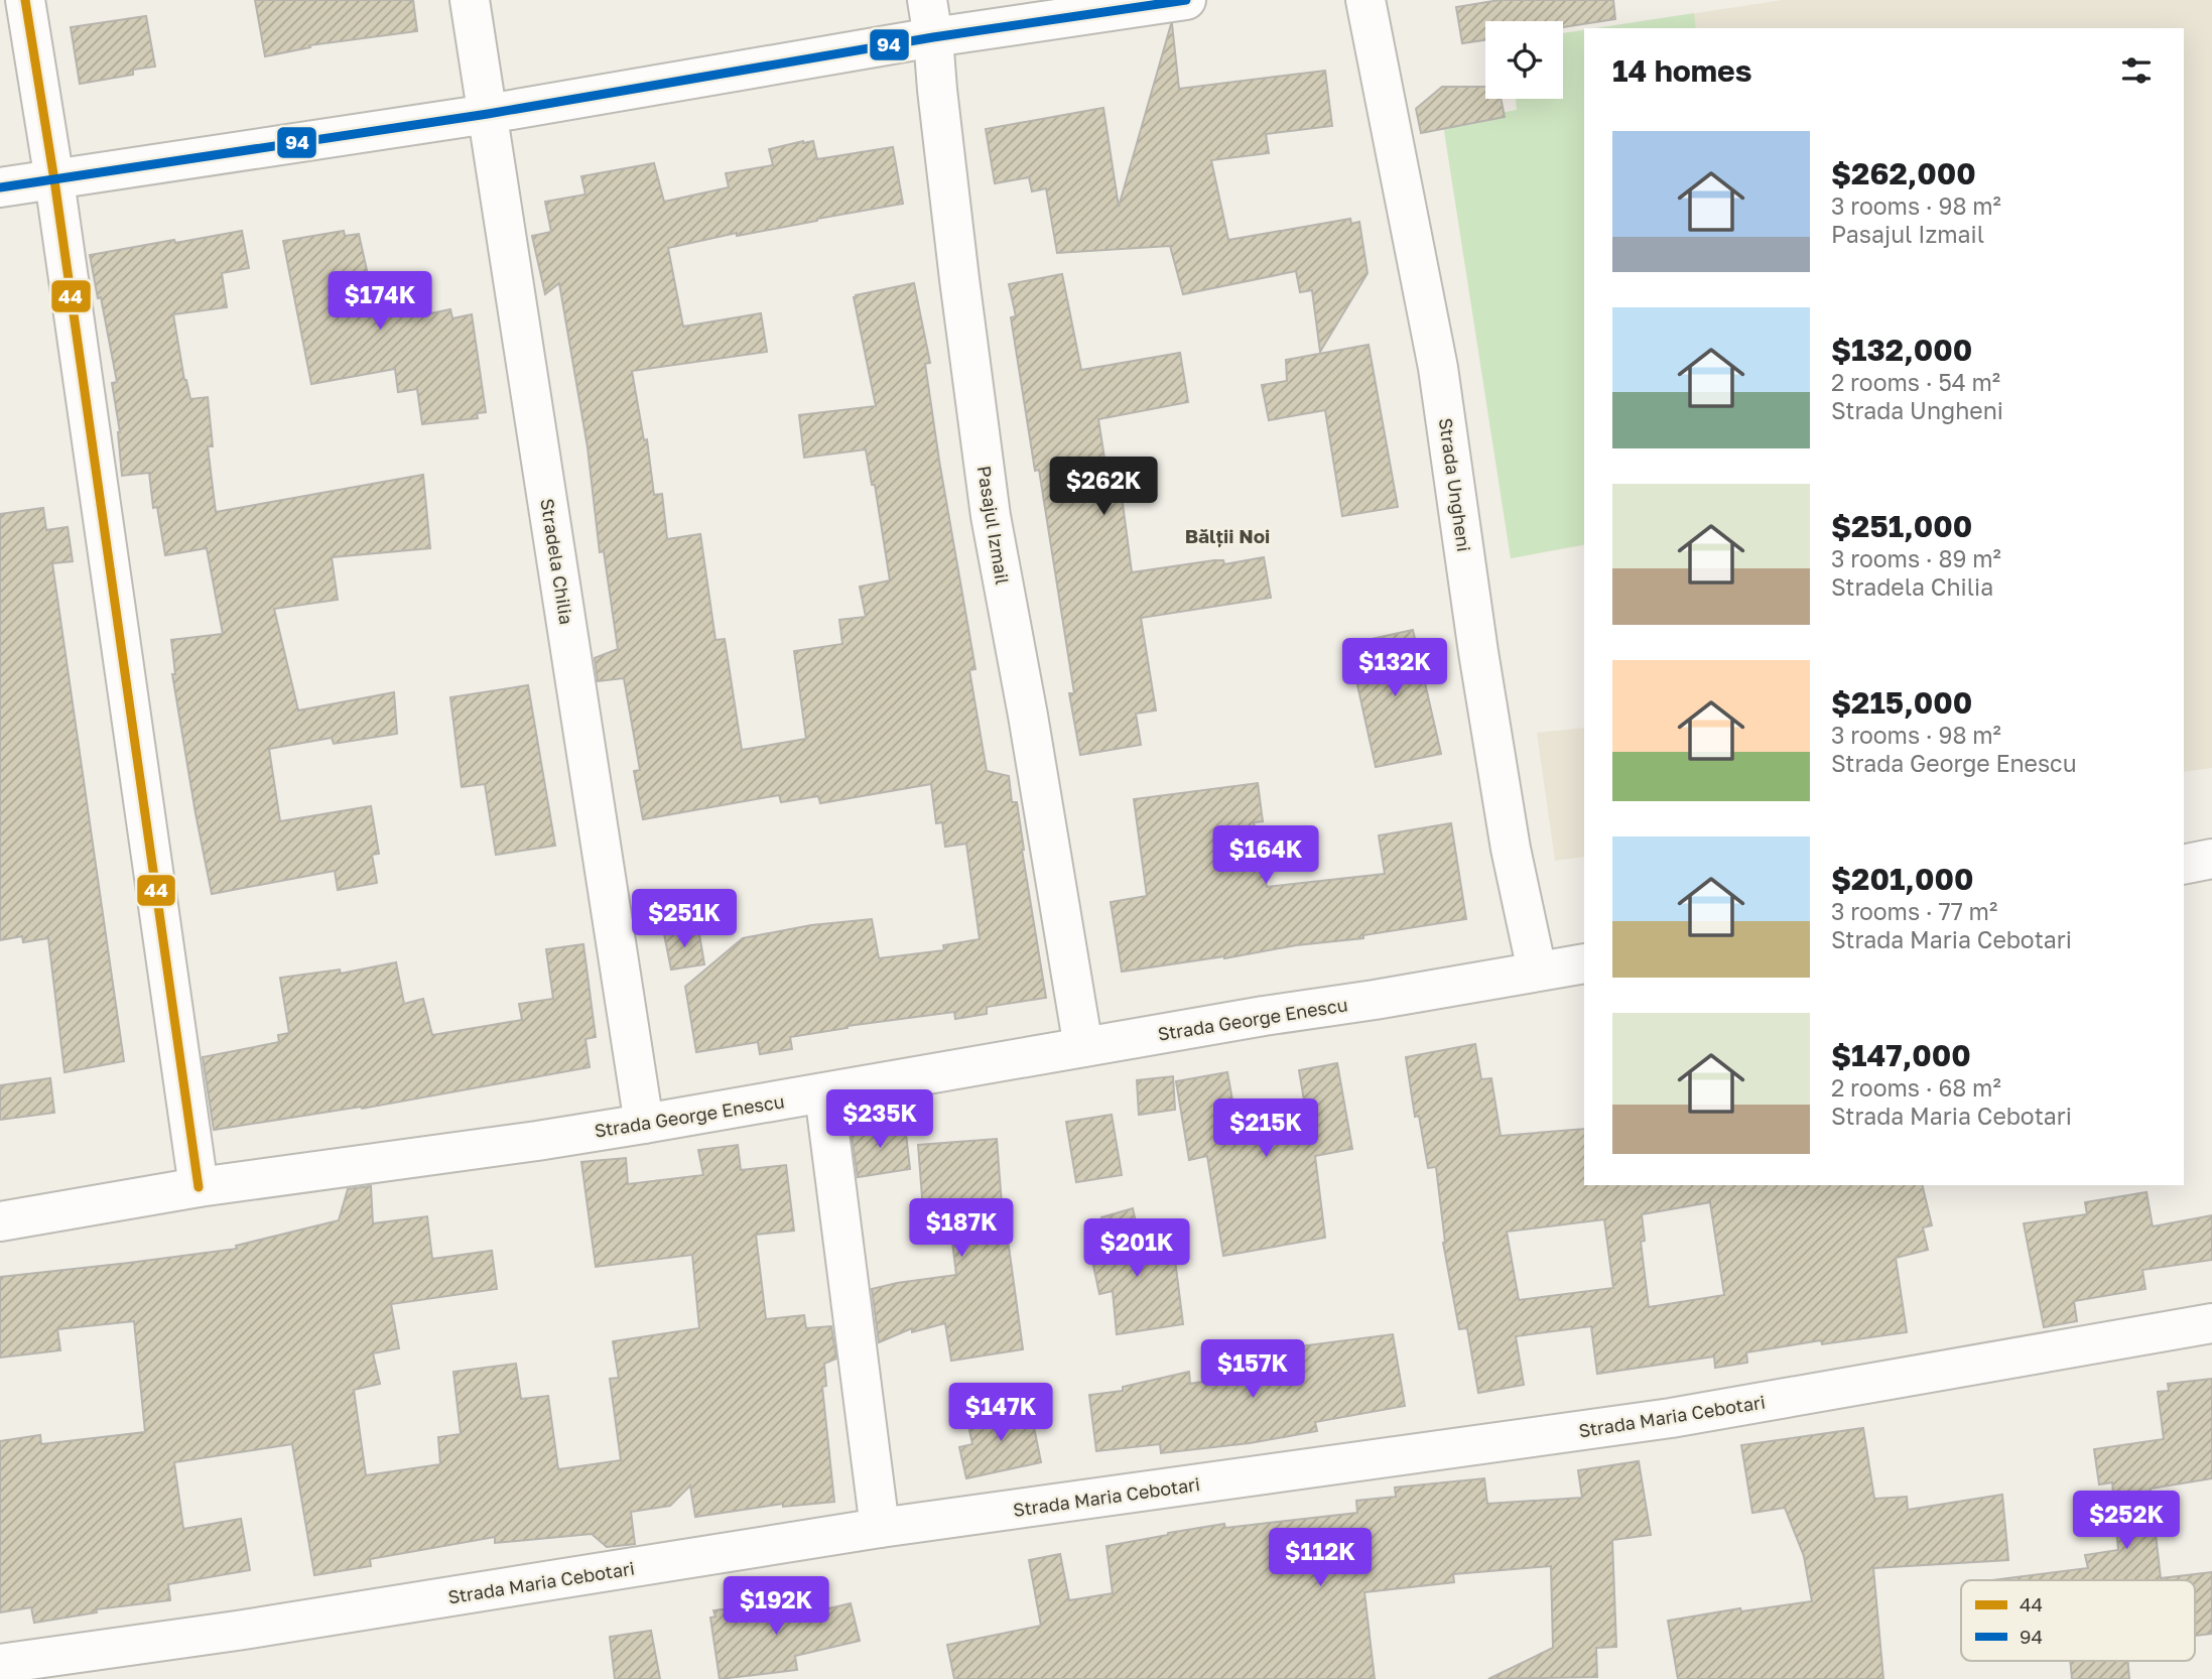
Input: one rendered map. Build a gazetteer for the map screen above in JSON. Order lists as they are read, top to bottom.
{
  "streets": {
    "street": [
      "Strada Ungheni",
      "Pasajul Izmail",
      "Stradela Chilia",
      "Strada George Enescu",
      "Strada Maria Cebotari"
    ]
  },
  "crossings": [
    ["Strada Ungheni", "Strada George Enescu"],
    ["Pasajul Izmail", "Strada George Enescu"],
    ["Stradela Chilia", "Strada George Enescu"]
  ],
  "districts": ["Bălții Noi"],
  "lines": ["transit line 44", "transit line 94"],
  "legend": ["44", "94"],
  "page": {
    "heading": "14 homes",
    "list": [
      {
        "name": "$262,000",
        "note": "3 rooms · 98 m² · Pasajul Izmail"
      },
      {
        "name": "$132,000",
        "note": "2 rooms · 54 m² · Strada Ungheni"
      },
      {
        "name": "$251,000",
        "note": "3 rooms · 89 m² · Stradela Chilia"
      },
      {
        "name": "$215,000",
        "note": "3 rooms · 98 m² · Strada George Enescu"
      },
      {
        "name": "$201,000",
        "note": "3 rooms · 77 m² · Strada Maria Cebotari"
      },
      {
        "name": "$147,000",
        "note": "2 rooms · 68 m² · Strada Maria Cebotari"
      }
    ],
    "price": [
      "$174K",
      "$262K",
      "$132K",
      "$164K",
      "$251K",
      "$235K",
      "$215K",
      "$187K",
      "$201K",
      "$157K",
      "$147K",
      "$252K",
      "$112K",
      "$192K"
    ]
  }
}
